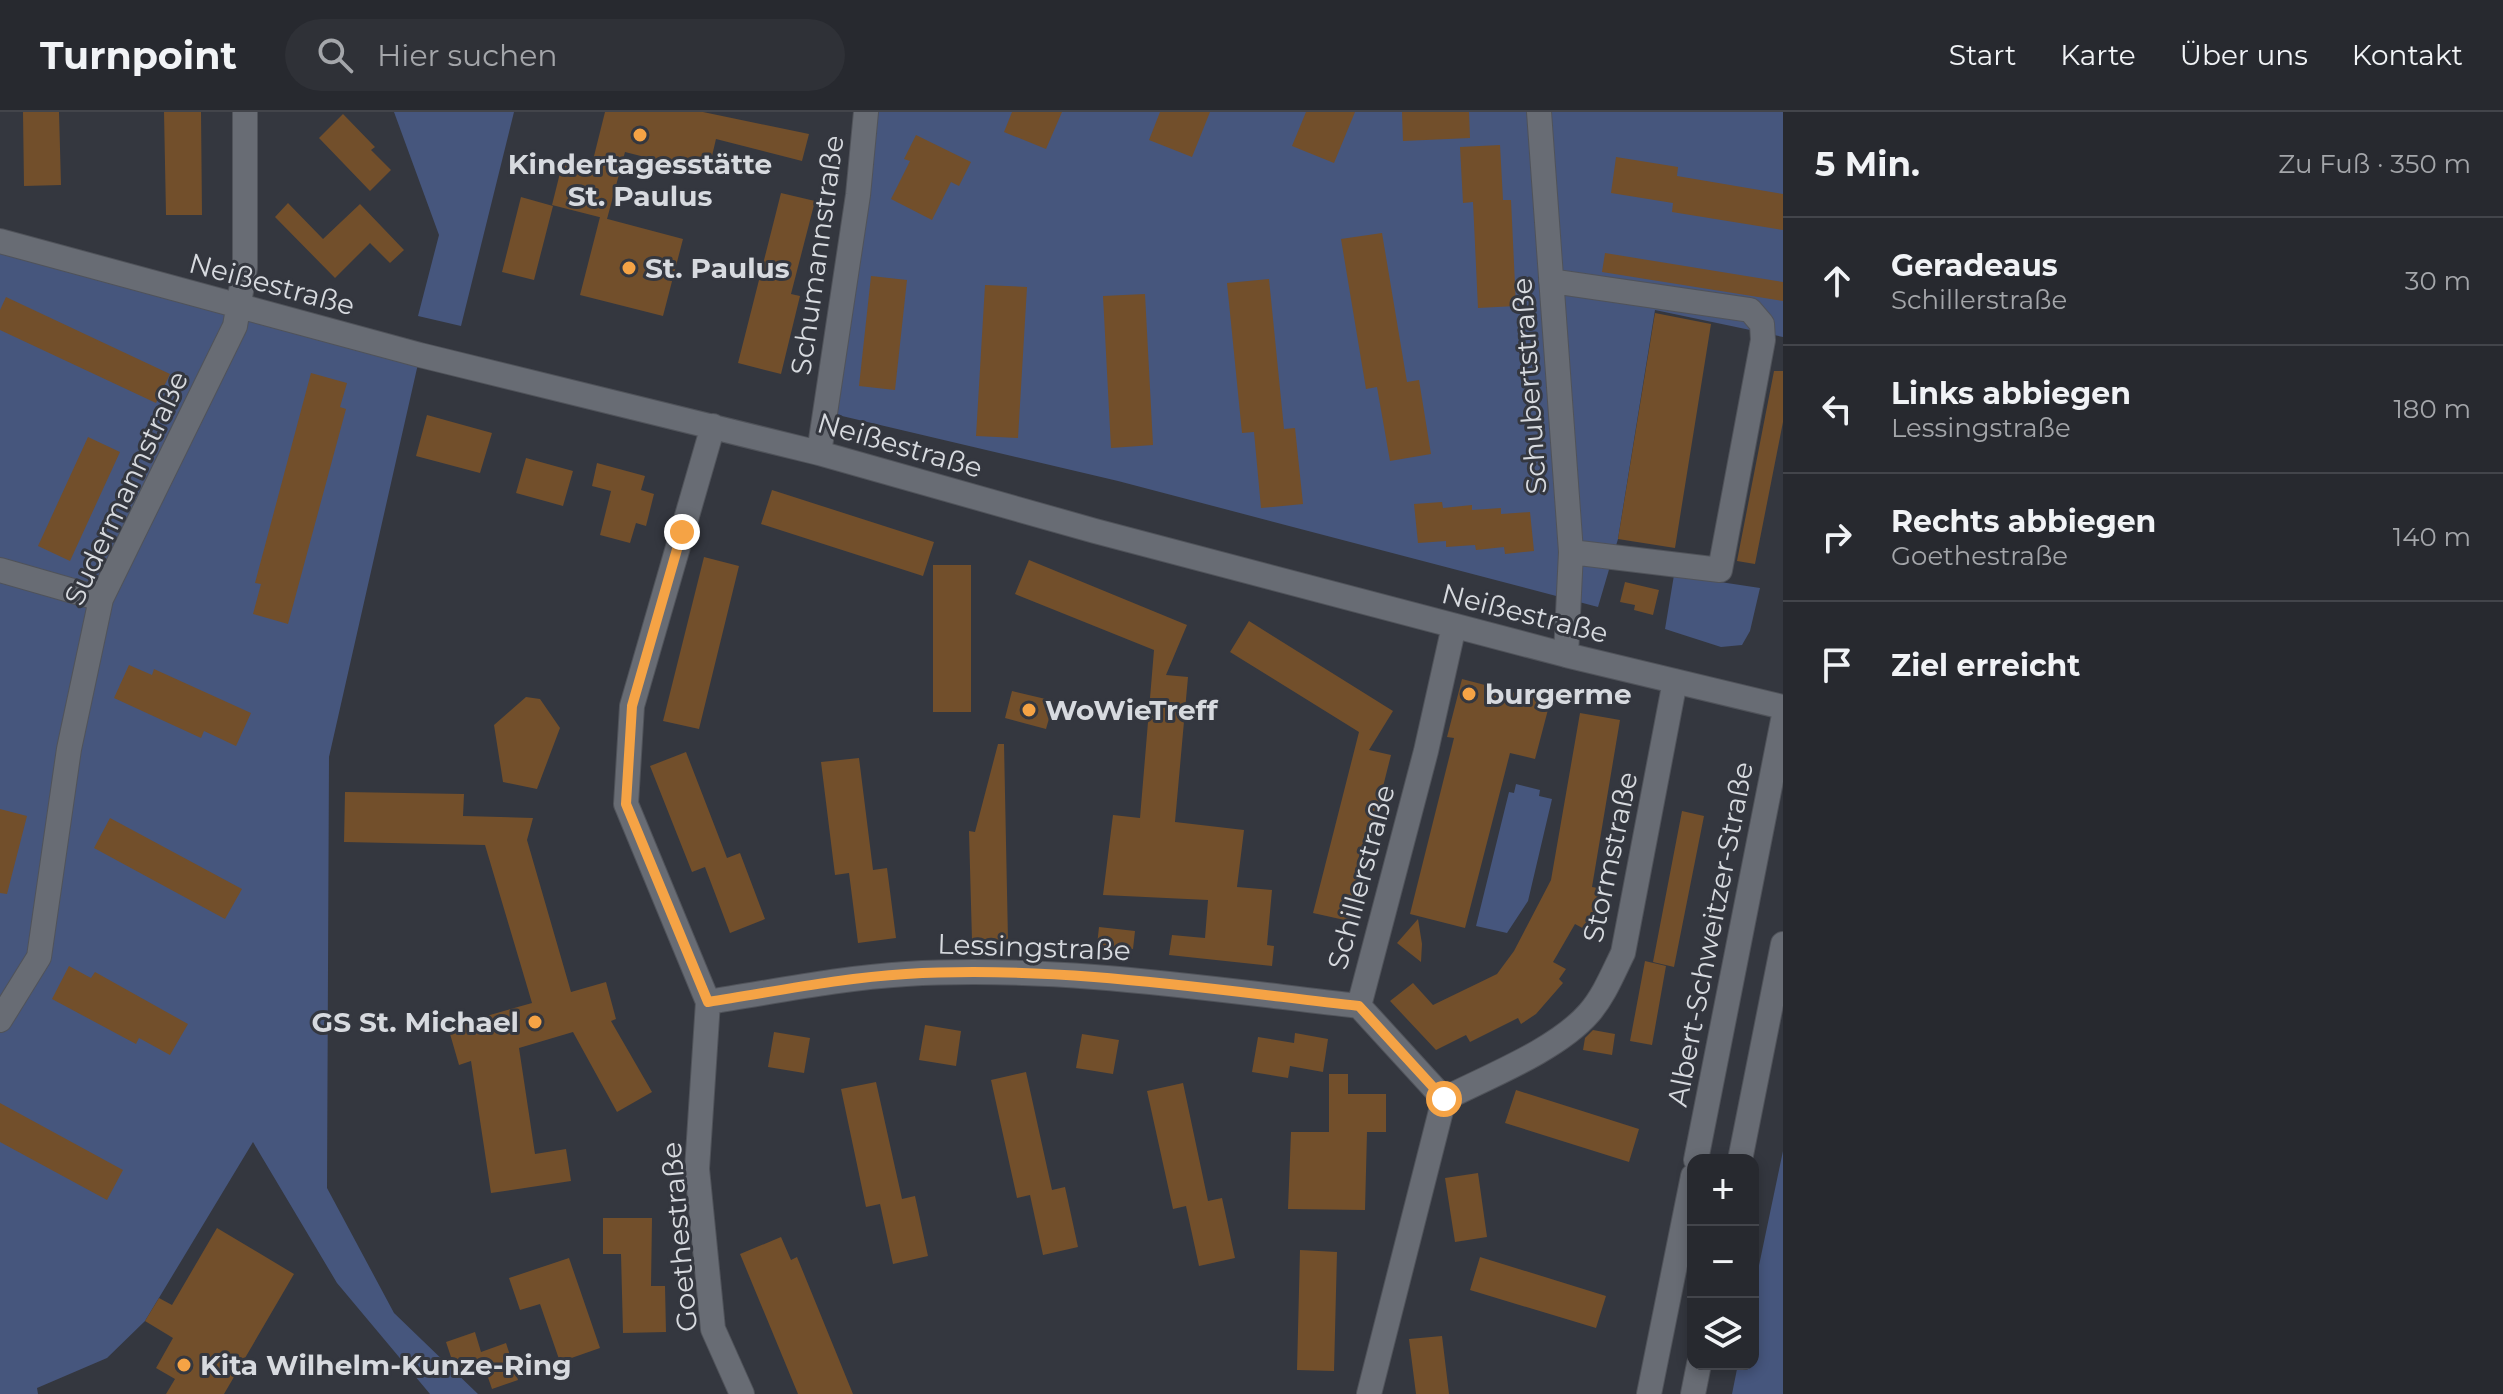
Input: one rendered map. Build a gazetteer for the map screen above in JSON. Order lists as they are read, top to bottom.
{
  "streets": {
    "street": [
      "Schumannstraße",
      "Neißestraße",
      "Schubertstraße",
      "Sudermannstraße",
      "Stormstraße",
      "Schillerstraße",
      "Albert-Schweitzer-Straße",
      "Lessingstraße",
      "Goethestraße"
    ]
  },
  "crossings": [
    ["Schumannstraße", "Neißestraße"],
    ["Neißestraße", "Schubertstraße"],
    ["Neißestraße", "Sudermannstraße"],
    ["Neißestraße", "Stormstraße"],
    ["Neißestraße", "Schillerstraße"],
    ["Neißestraße", "Goethestraße"],
    ["Stormstraße", "Schillerstraße"],
    ["Schillerstraße", "Lessingstraße"],
    ["Lessingstraße", "Goethestraße"]
  ],
  "places": [
    "Kindertagesstätte St. Paulus",
    "St. Paulus",
    "burgerme",
    "WoWieTreff",
    "GS St. Michael",
    "Kita Wilhelm-Kunze-Ring"
  ],
  "page": {
    "header": "Turnpoint",
    "search": "Hier suchen",
    "nav": [
      "Start",
      "Karte",
      "Über uns",
      "Kontakt"
    ],
    "heading": ["5 Min.", "Zu Fuß · 350 m"],
    "list": [
      ["Geradeaus", "Schillerstraße", "30 m"],
      ["Links abbiegen", "Lessingstraße", "180 m"],
      ["Rechts abbiegen", "Goethestraße", "140 m"],
      "Ziel erreicht"
    ],
    "map_buttons": ["+", "−"]
  }
}
